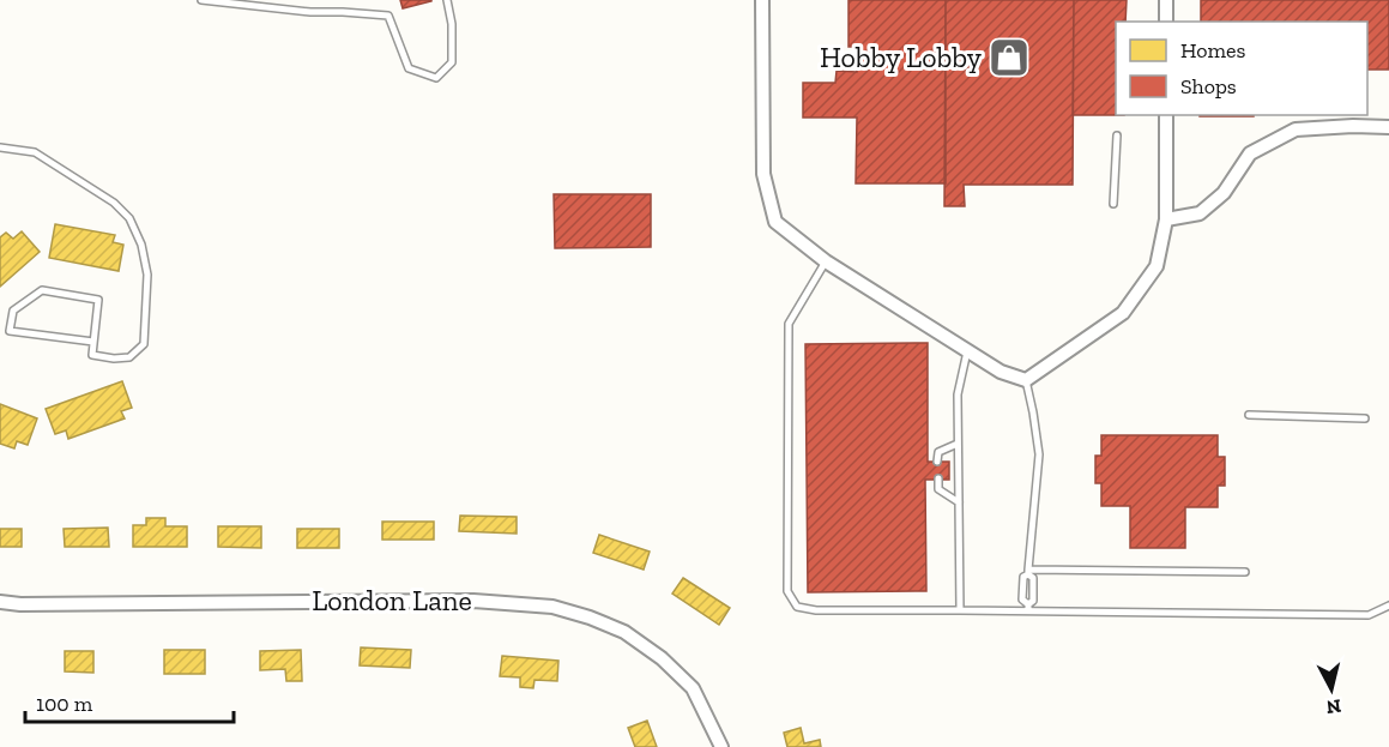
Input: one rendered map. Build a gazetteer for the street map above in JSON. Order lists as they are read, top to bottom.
{
  "streets": {
    "street": ["London Lane"]
  },
  "places": {
    "shop": ["Hobby Lobby"]
  },
  "legend": ["Homes", "Shops"],
  "scale_bar": "100 m",
  "north": "bottom"
}
